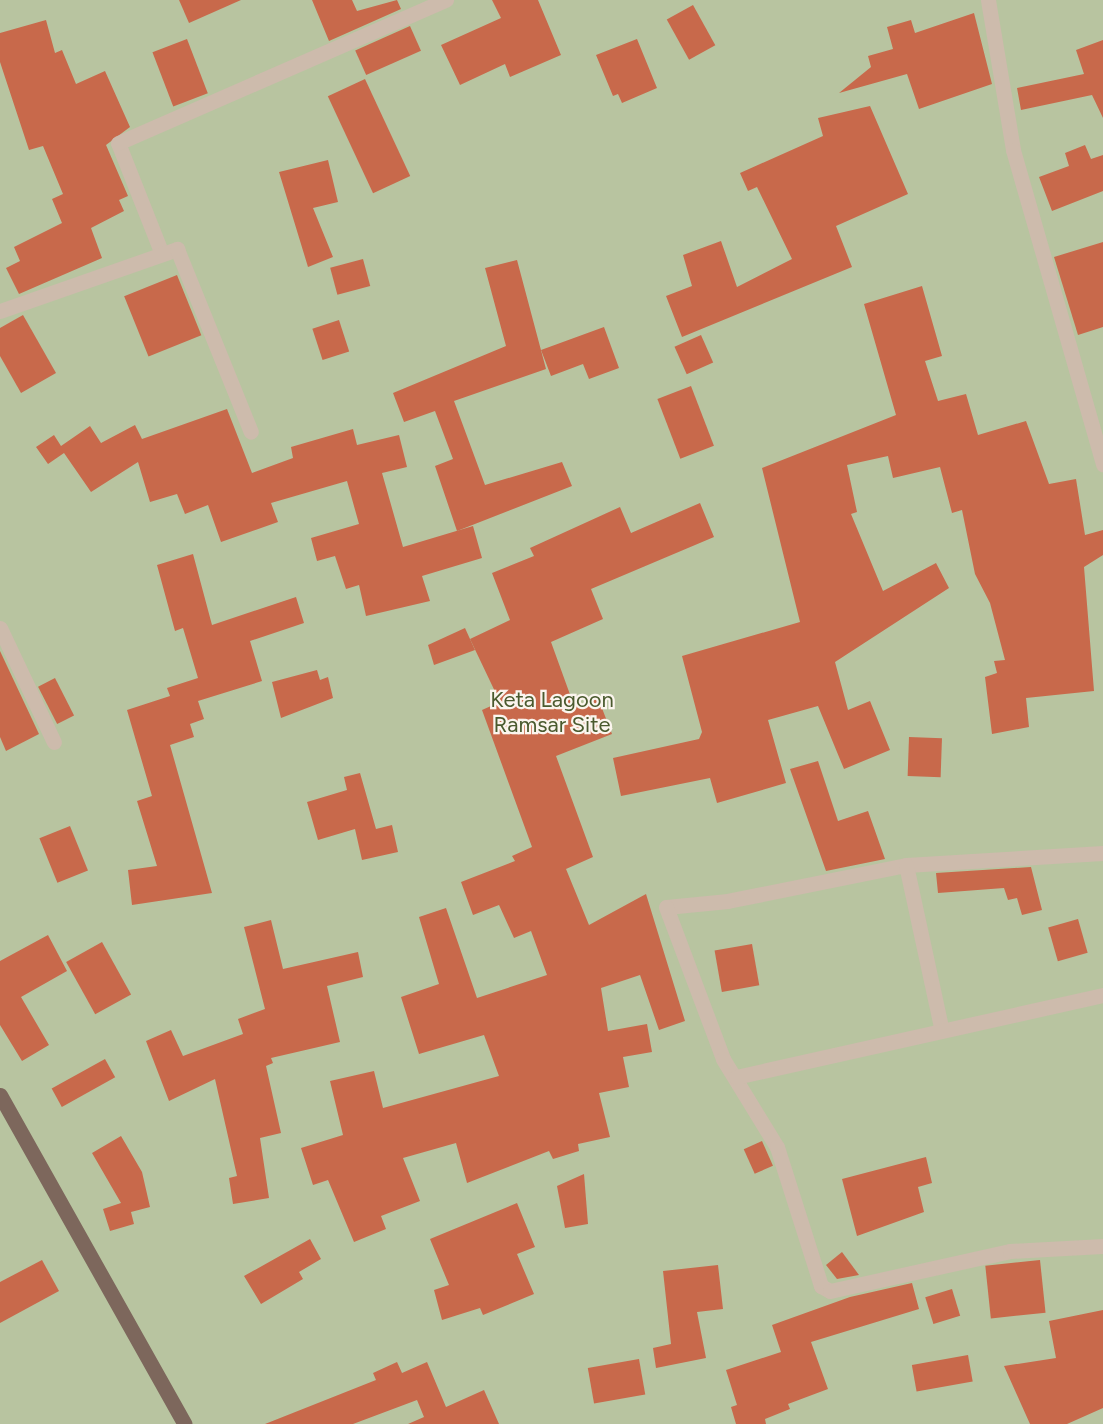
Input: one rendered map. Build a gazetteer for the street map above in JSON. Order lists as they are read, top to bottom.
{
  "parks": ["Keta Lagoon Ramsar Site"]
}
